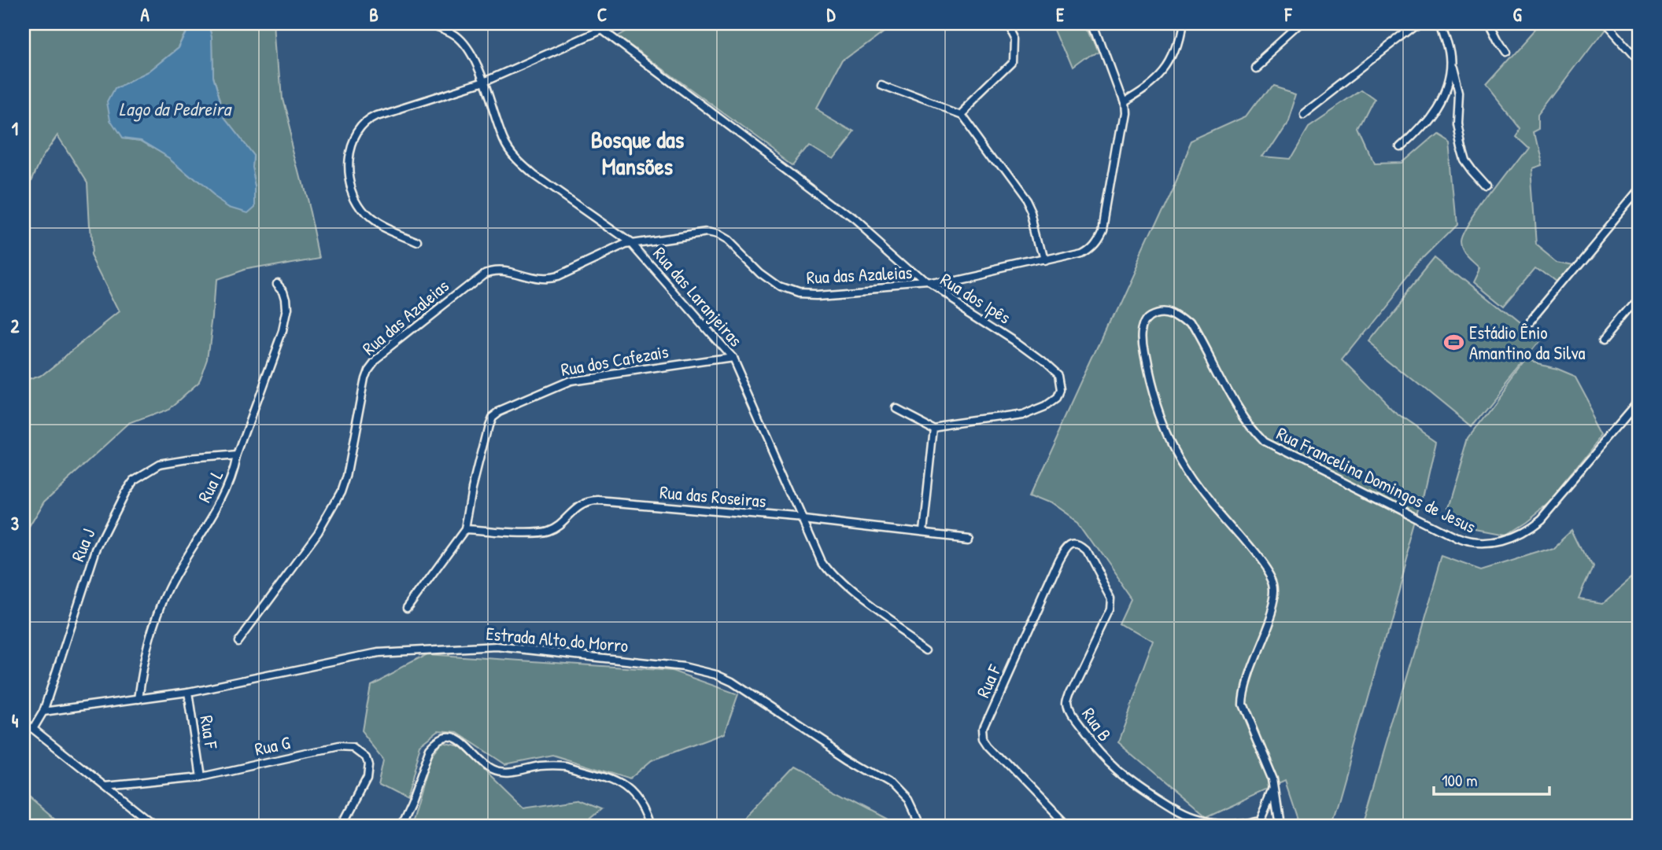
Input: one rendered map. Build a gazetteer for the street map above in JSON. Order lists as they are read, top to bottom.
{
  "streets": {
    "street": [
      "Rua das Azaleias",
      "Rua das Laranjeiras",
      "Rua dos Ipês",
      "Rua dos Cafezais",
      "Rua Francelina Domingos de Jesus",
      "Rua L",
      "Rua das Roseiras",
      "Rua J",
      "Estrada Alto do Morro",
      "Rua F",
      "Rua B",
      "Rua G"
    ]
  },
  "crossings": [
    ["Rua das Azaleias", "Rua das Laranjeiras"],
    ["Rua das Azaleias", "Rua dos Ipês"],
    ["Rua das Laranjeiras", "Rua dos Cafezais"],
    ["Rua das Laranjeiras", "Rua das Roseiras"],
    ["Rua dos Cafezais", "Rua das Roseiras"],
    ["Rua Francelina Domingos de Jesus", "Rua B"],
    ["Rua L", "Rua J"],
    ["Rua L", "Estrada Alto do Morro"],
    ["Rua J", "Estrada Alto do Morro"],
    ["Estrada Alto do Morro", "Rua F"],
    ["Rua F", "Rua B"],
    ["Rua F", "Rua G"]
  ],
  "districts": ["Bosque das Mansões"],
  "water": ["Lago da Pedreira"],
  "places": {
    "sports": ["Estádio Ênio Amantino da Silva"]
  },
  "scale_bar": "100 m",
  "grid": {
    "columns": [
      "A",
      "B",
      "C",
      "D",
      "E",
      "F",
      "G"
    ],
    "rows": [
      "1",
      "2",
      "3",
      "4"
    ]
  }
}
